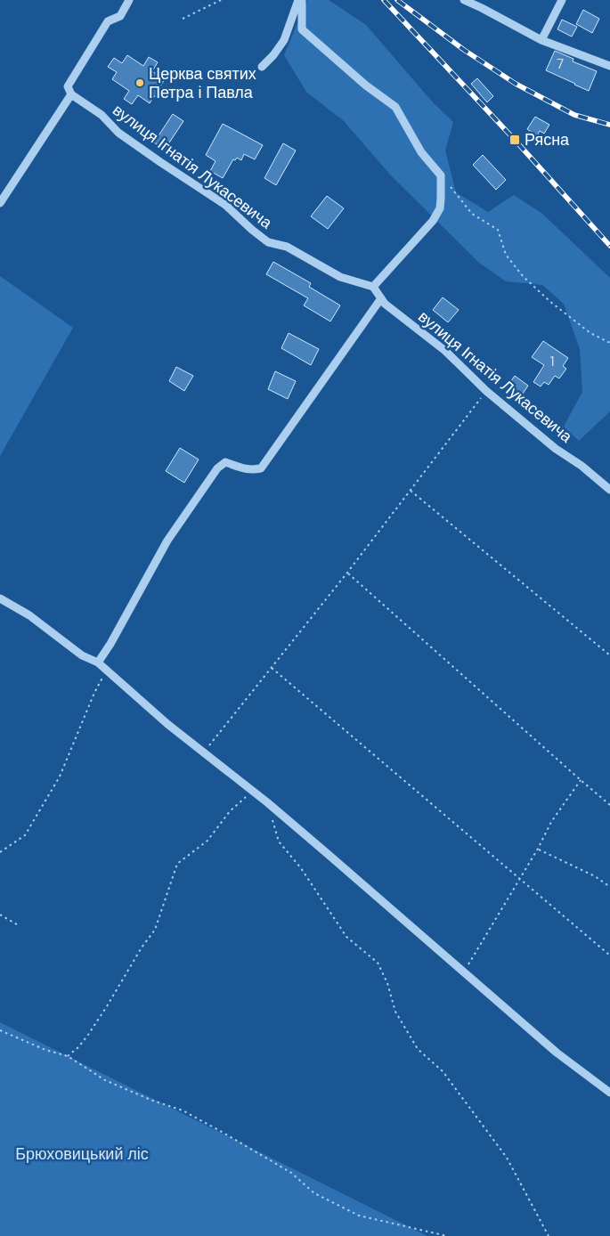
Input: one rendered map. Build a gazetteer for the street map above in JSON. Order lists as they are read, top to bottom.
{
  "streets": {
    "street": ["вулиця Ігнатія Лукасевича"]
  },
  "parks": ["Брюховицький ліс"],
  "places": {
    "other": ["Церква святих Петра і Павла"],
    "transit": ["Рясна"]
  },
  "house_numbers": ["7", "1"]
}
